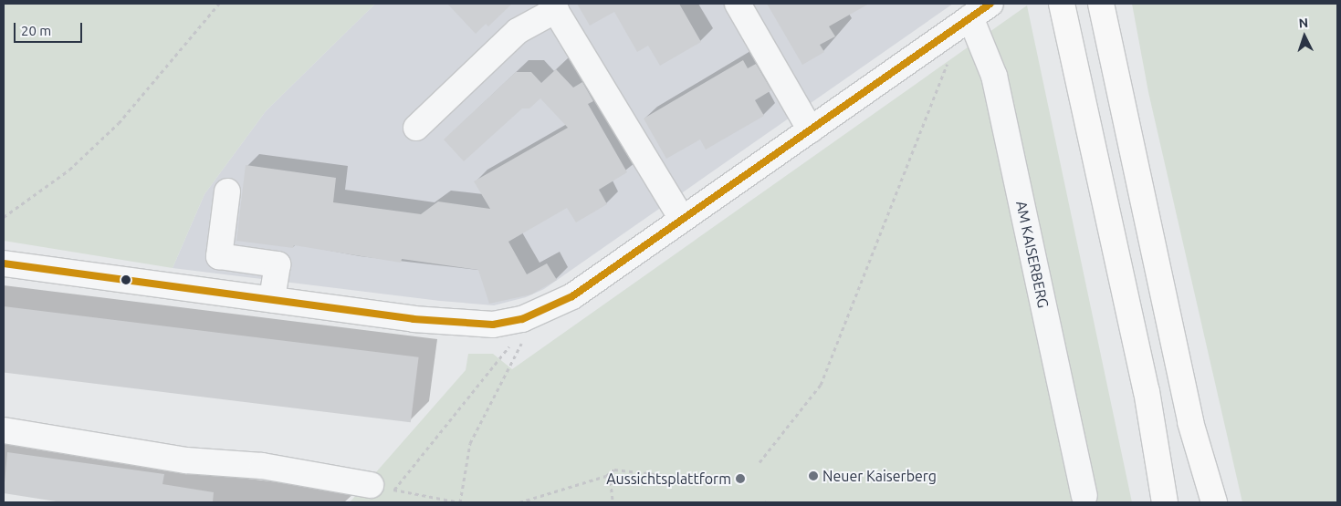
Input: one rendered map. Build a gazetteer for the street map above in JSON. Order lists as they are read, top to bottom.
{
  "streets": {
    "street": ["AM KAISERBERG"]
  },
  "places": ["Neuer Kaiserberg", "Aussichtsplattform"],
  "scale_bar": "20 m",
  "north": "top"
}
